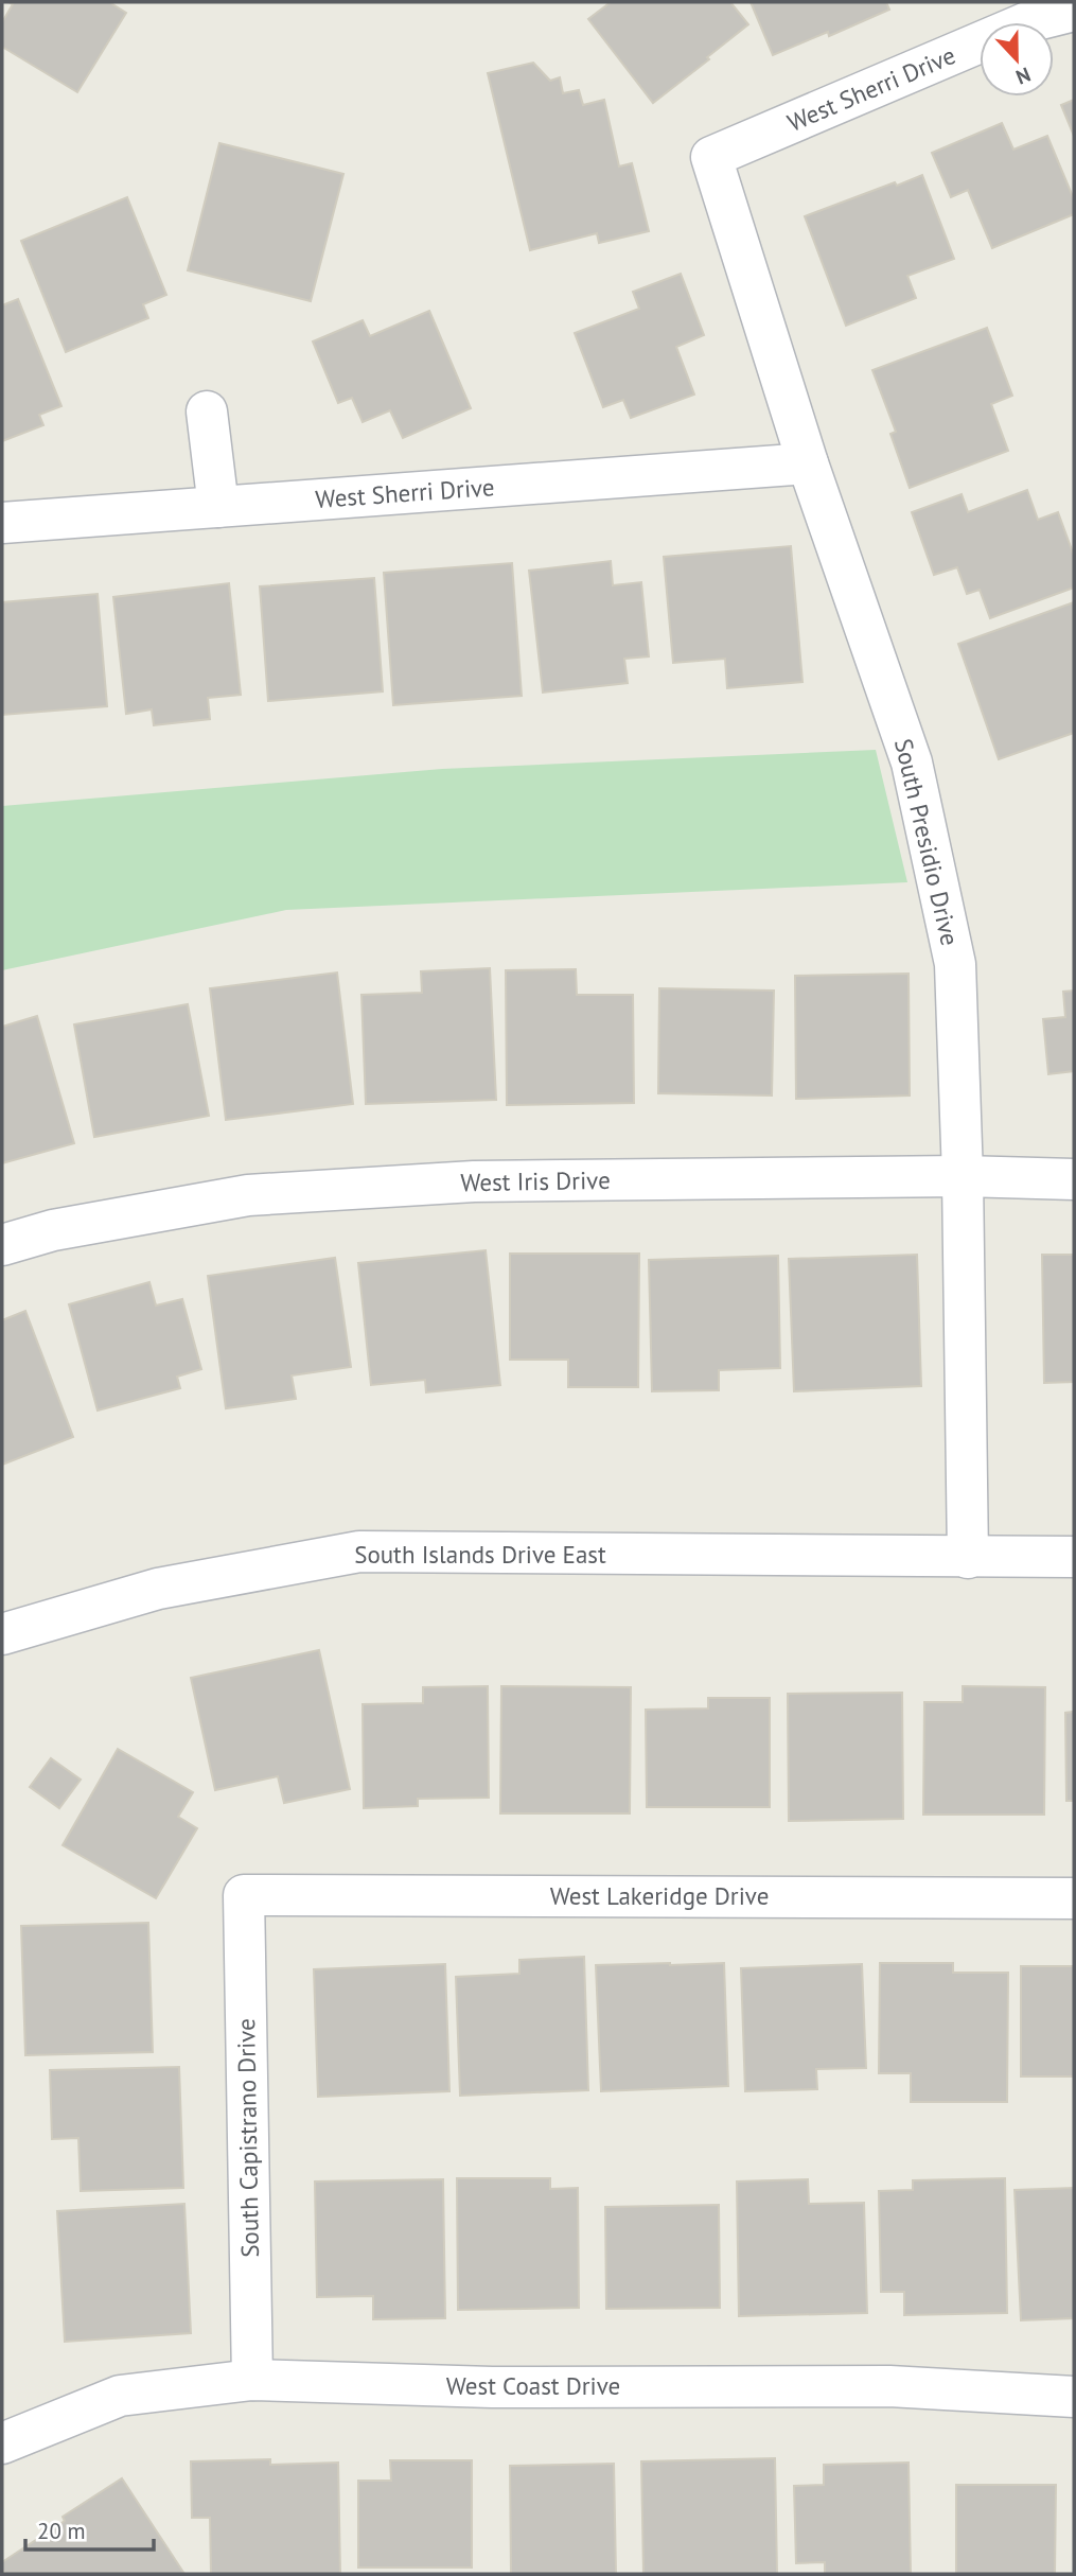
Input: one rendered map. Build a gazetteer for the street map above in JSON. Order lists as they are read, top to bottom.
{
  "streets": {
    "street": [
      "West Sherri Drive",
      "South Presidio Drive",
      "West Iris Drive",
      "South Islands Drive East",
      "West Lakeridge Drive",
      "South Capistrano Drive",
      "West Coast Drive"
    ]
  },
  "crossings": [
    ["West Sherri Drive", "South Presidio Drive"],
    ["South Presidio Drive", "West Iris Drive"],
    ["South Presidio Drive", "South Islands Drive East"],
    ["West Lakeridge Drive", "South Capistrano Drive"],
    ["South Capistrano Drive", "West Coast Drive"]
  ],
  "scale_bar": "20 m",
  "north": "bottom"
}
